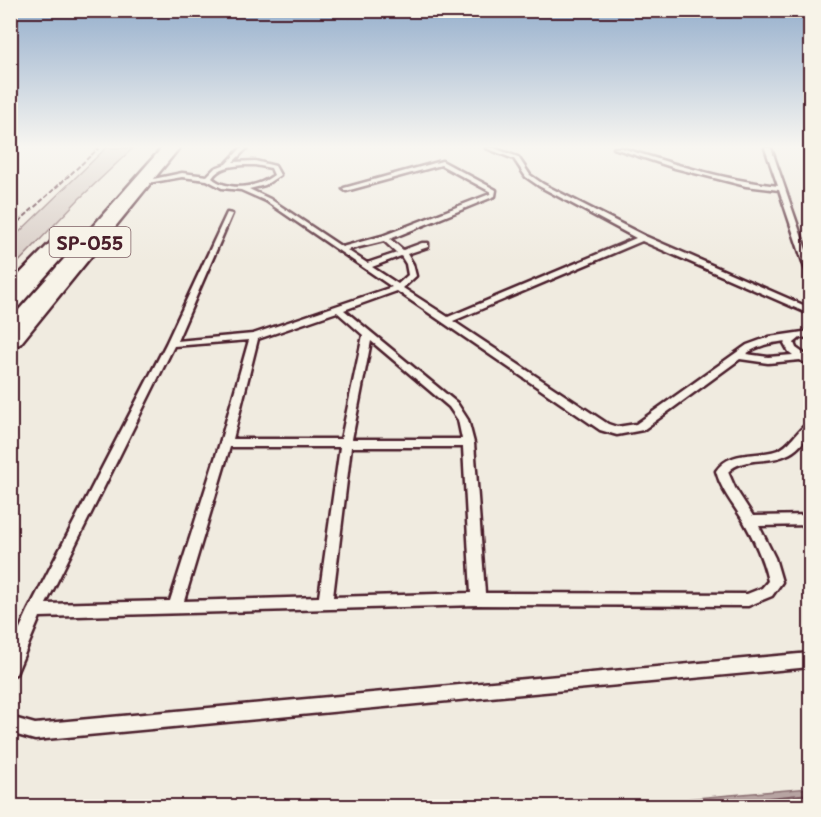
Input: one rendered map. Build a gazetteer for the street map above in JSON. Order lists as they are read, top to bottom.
{
  "streets": {
    "highway": ["SP-055"]
  }
}
